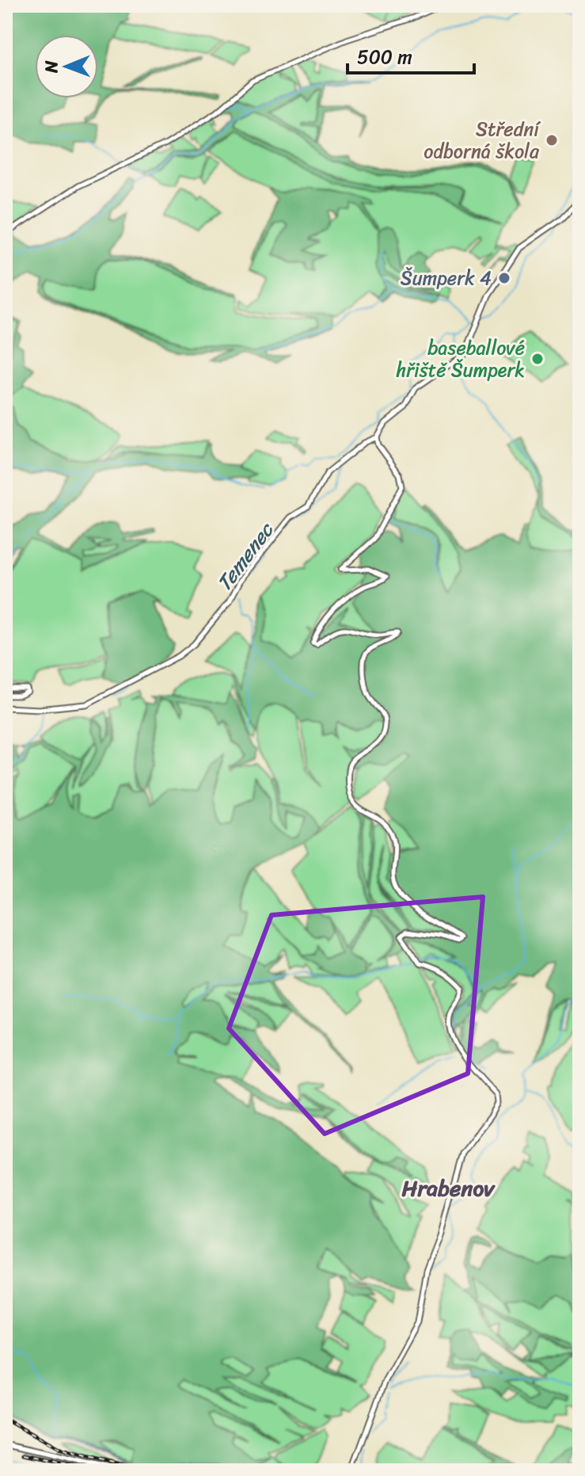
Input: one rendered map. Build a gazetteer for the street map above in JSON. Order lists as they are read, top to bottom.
{
  "districts": ["Hrabenov"],
  "water": ["Temenec"],
  "places": ["Střední odborná škola", "Šumperk 4", "baseballové hřiště Šumperk"],
  "scale_bar": "500 m",
  "north": "left"
}
